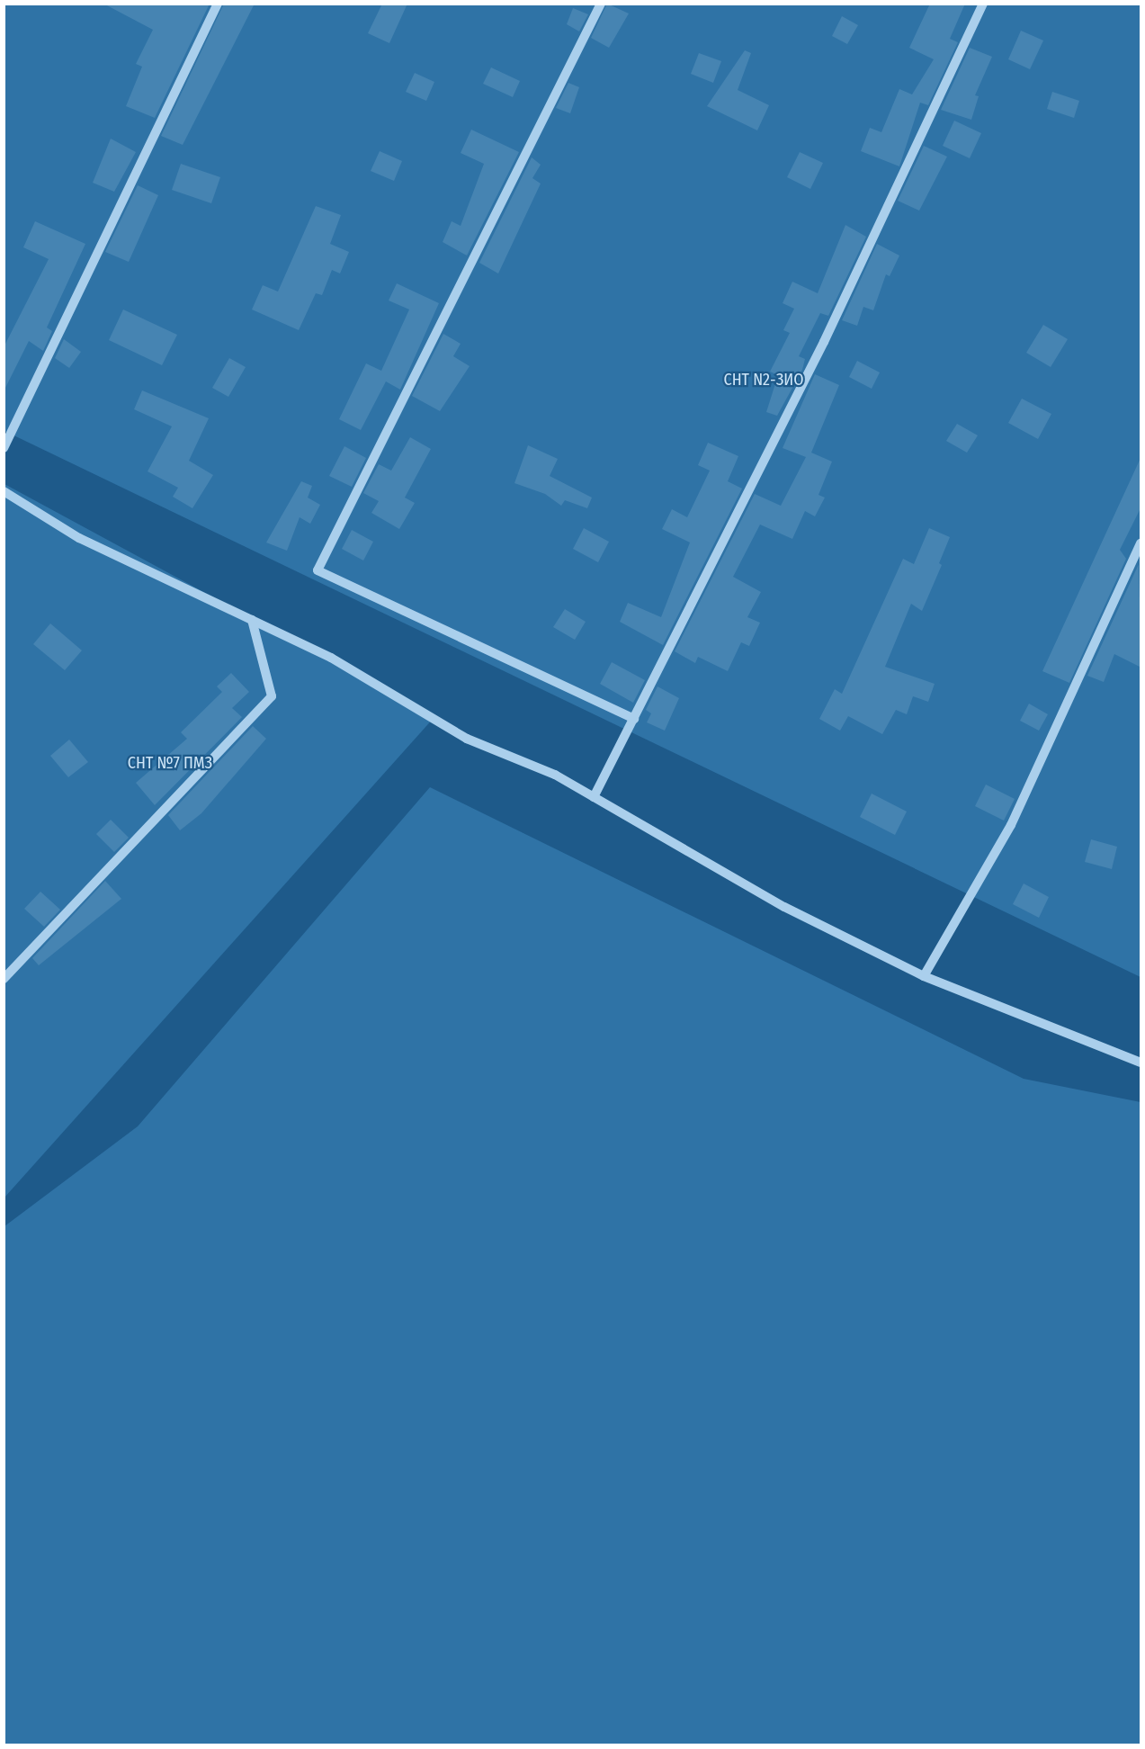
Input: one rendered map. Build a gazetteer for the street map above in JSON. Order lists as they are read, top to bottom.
{
  "parks": ["СНТ N2-ЗИО", "СНТ №7 ПМЗ"]
}
